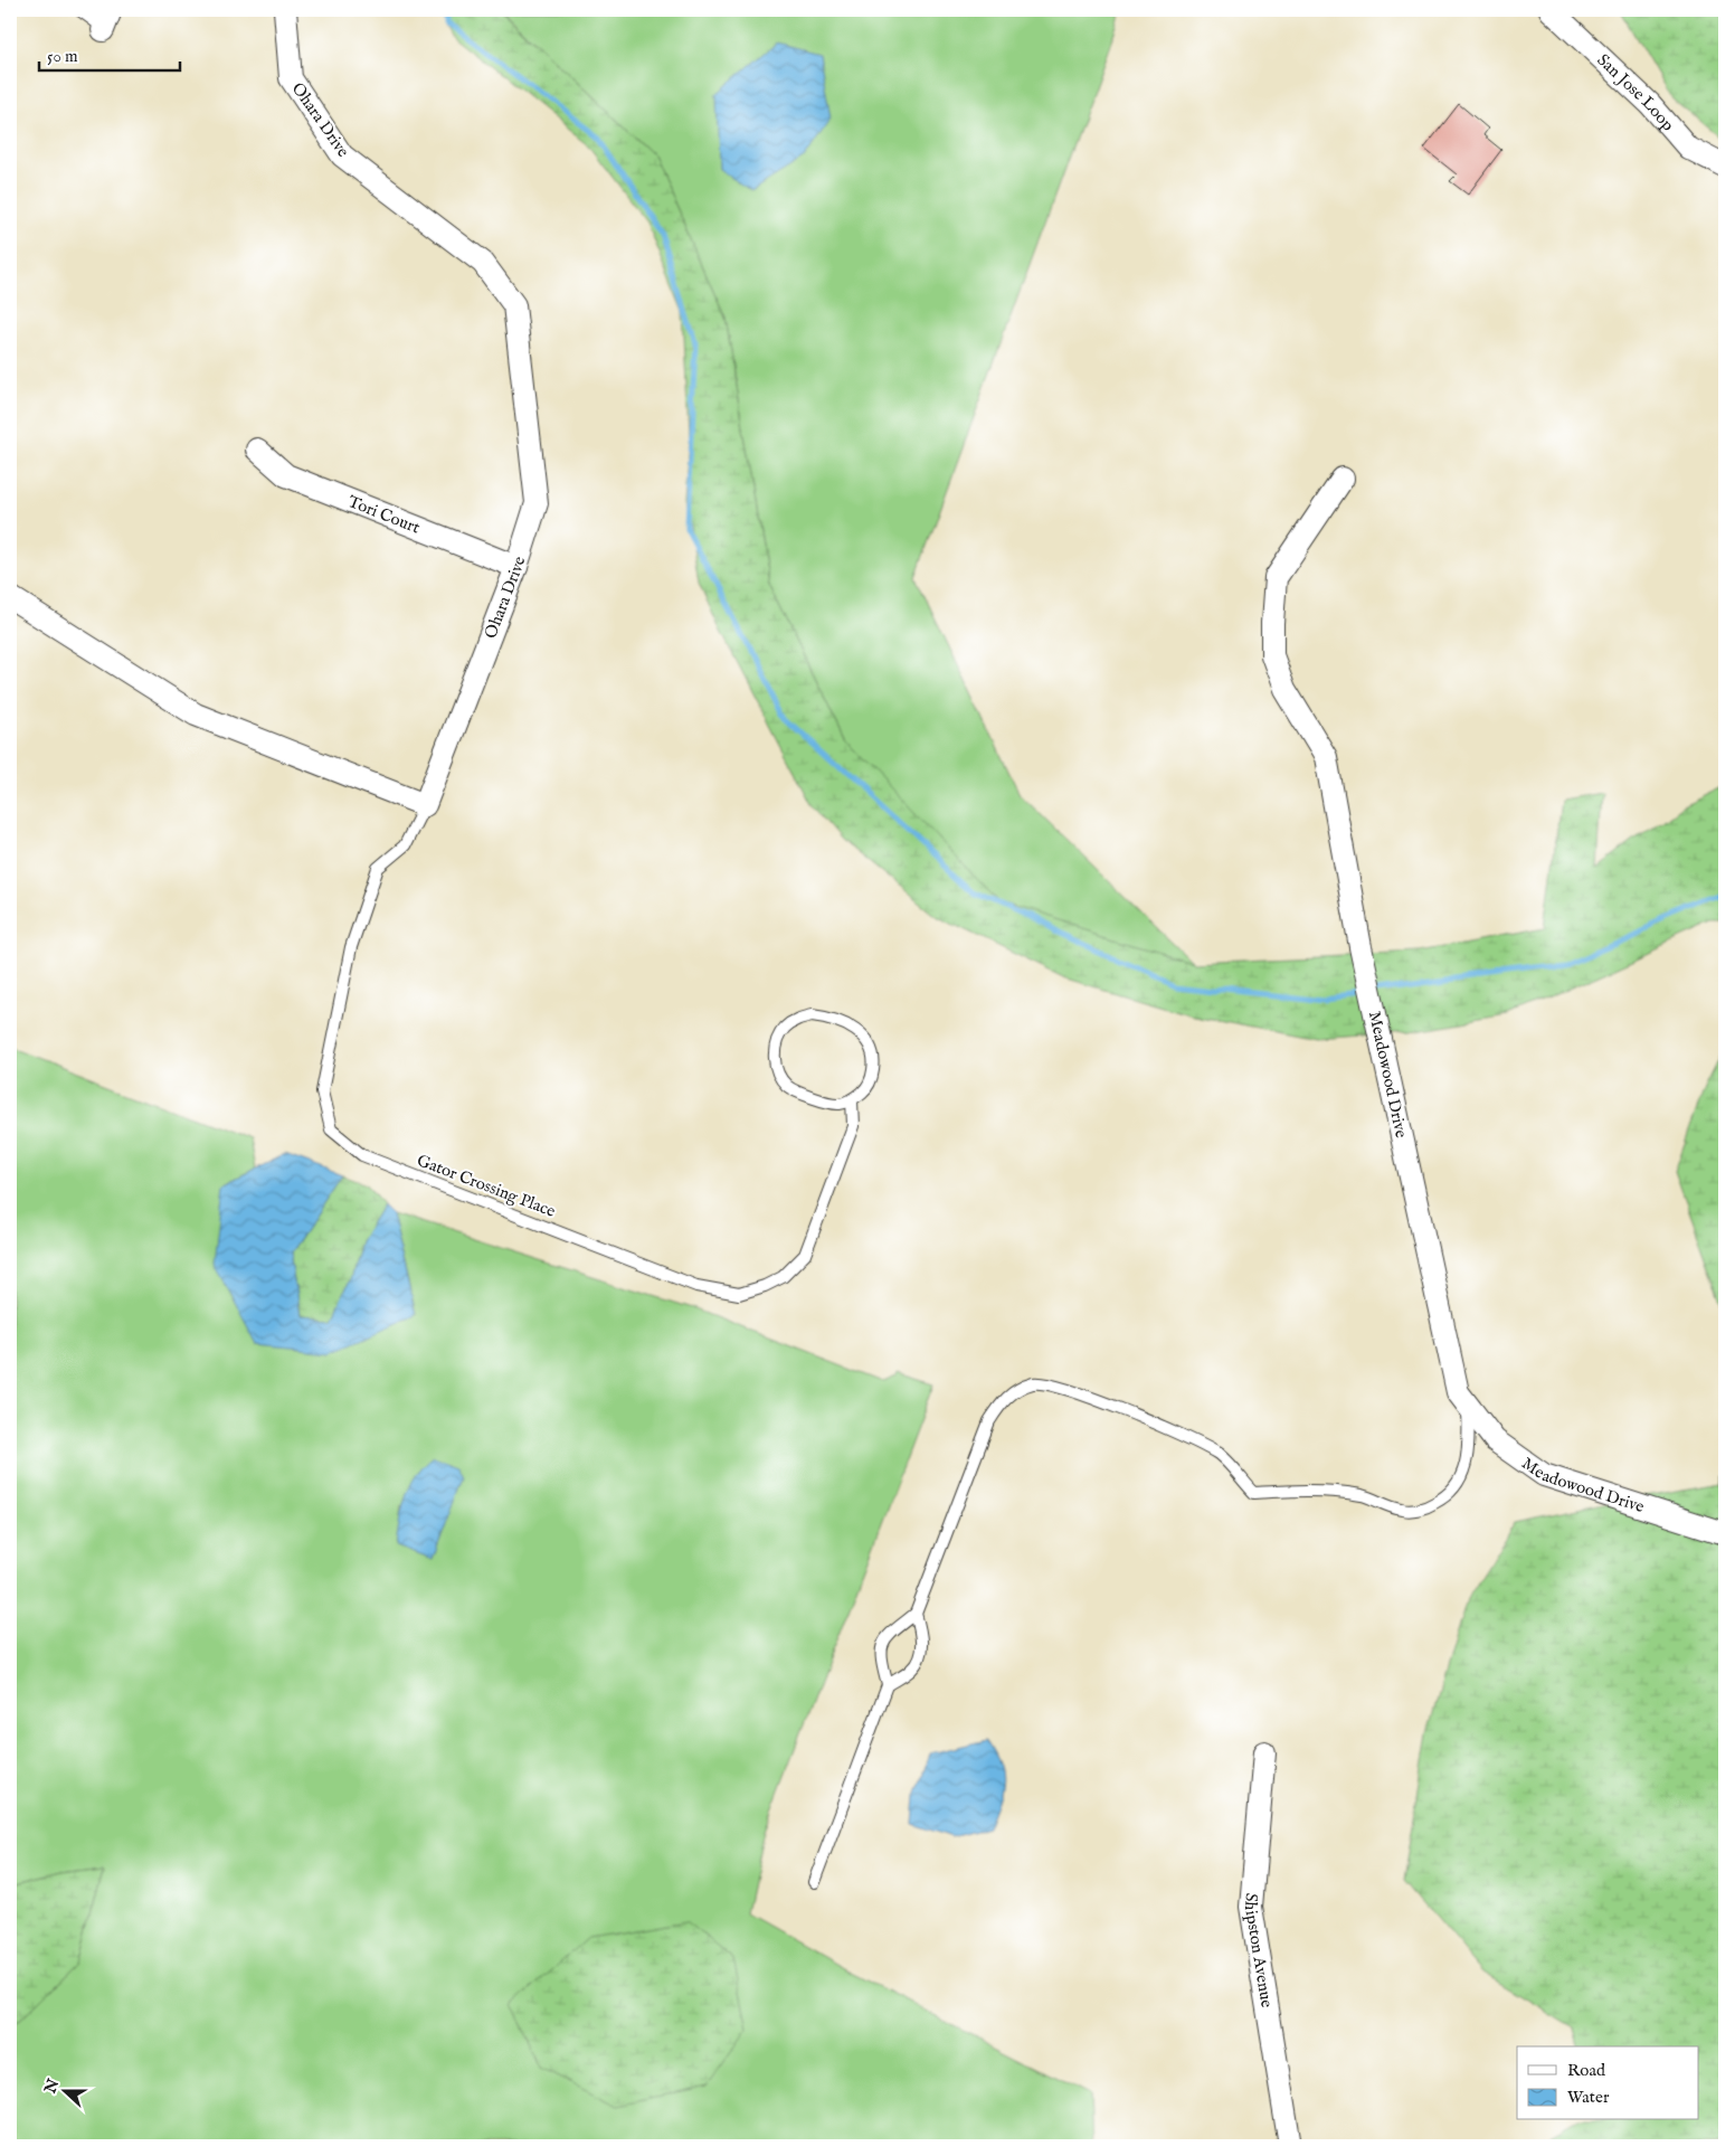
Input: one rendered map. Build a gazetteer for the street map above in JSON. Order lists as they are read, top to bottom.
{
  "streets": {
    "street": [
      "San Jose Loop",
      "Ohara Drive",
      "Tori Court",
      "Meadowood Drive",
      "Shipston Avenue"
    ],
    "lane": ["Gator Crossing Place"]
  },
  "crossings": [
    ["Ohara Drive", "Tori Court"],
    ["Ohara Drive", "Gator Crossing Place"]
  ],
  "legend": ["Road", "Water"],
  "scale_bar": "50 m",
  "north": "left"
}
